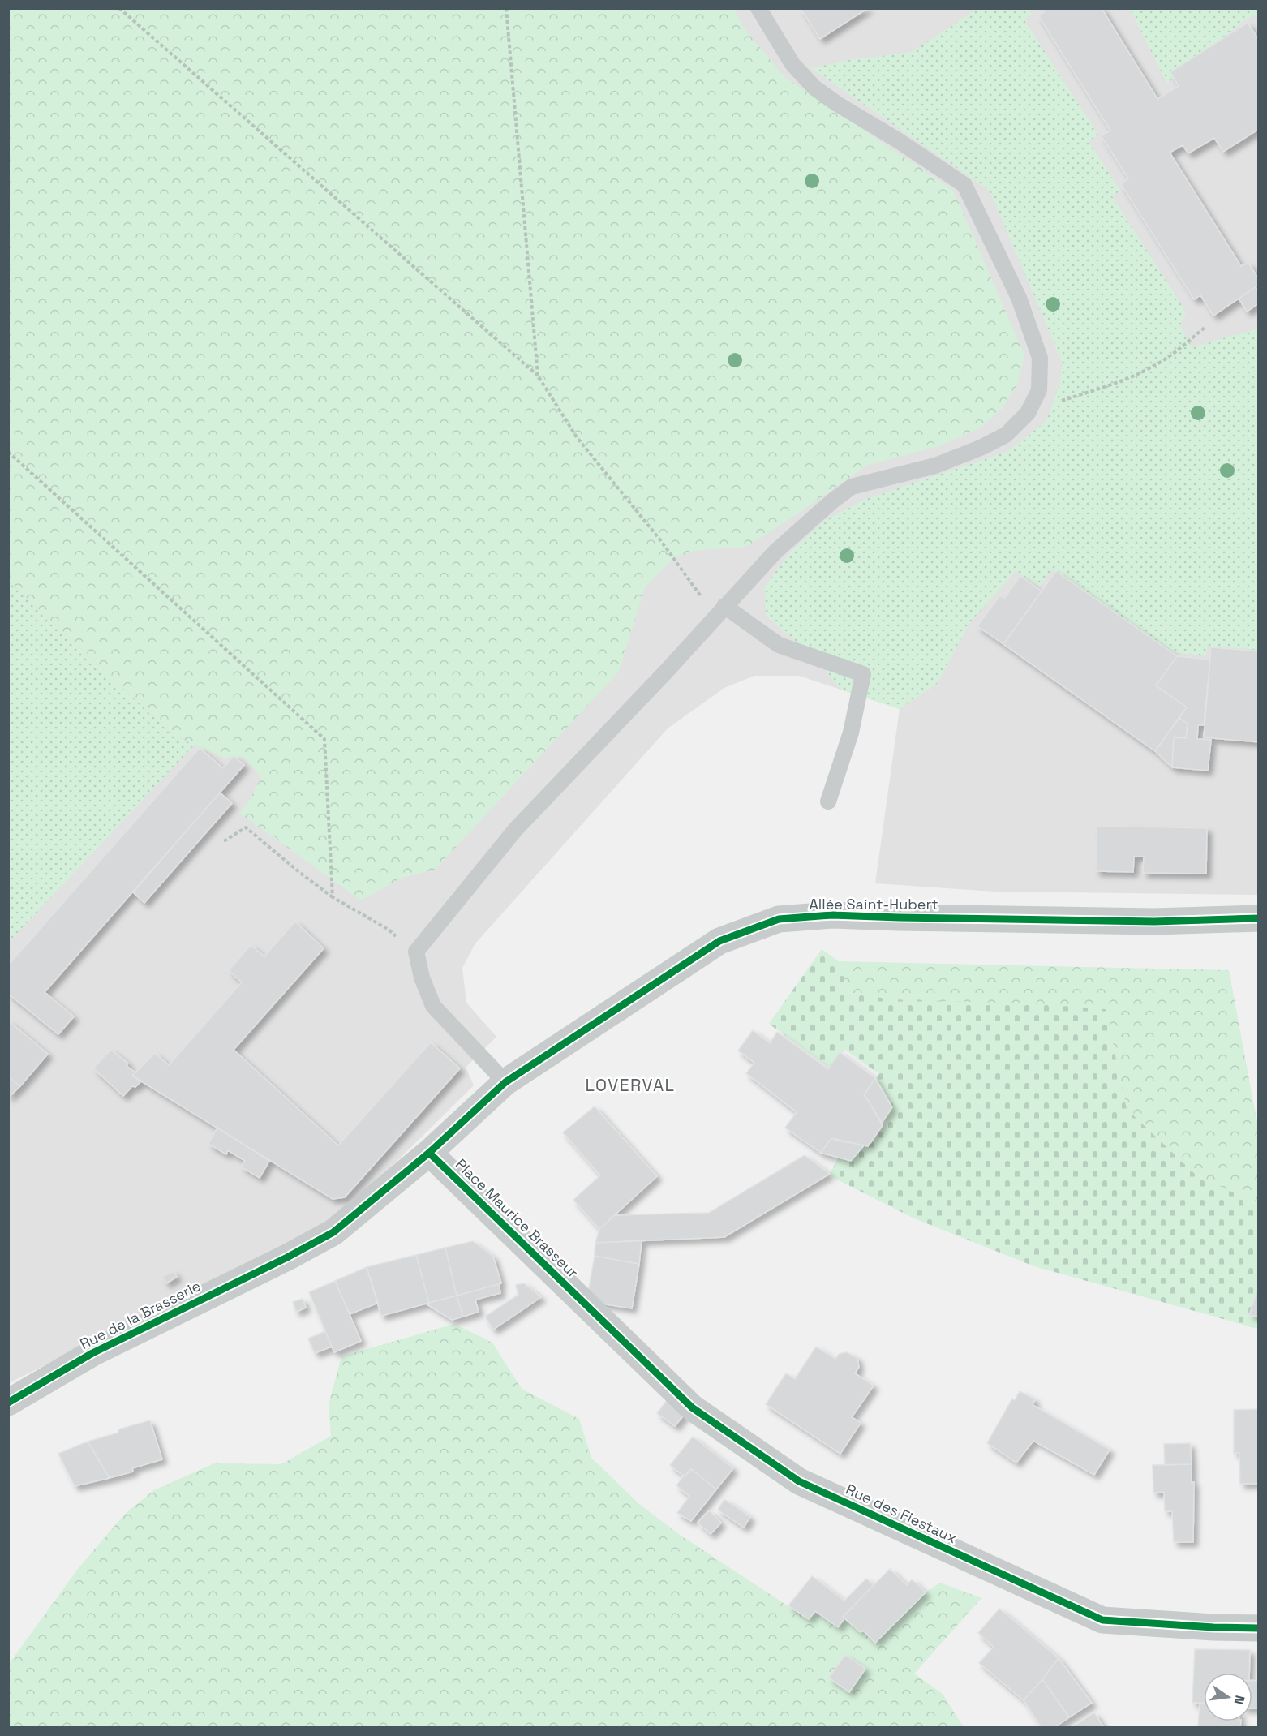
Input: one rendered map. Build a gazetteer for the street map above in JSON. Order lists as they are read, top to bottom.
{
  "streets": {
    "street": [
      "Allée Saint-Hubert",
      "Place Maurice Brasseur",
      "Rue de la Brasserie",
      "Rue des Fiestaux"
    ]
  },
  "crossings": [
    ["Place Maurice Brasseur", "Rue de la Brasserie"],
    ["Place Maurice Brasseur", "Rue des Fiestaux"]
  ],
  "districts": ["LOVERVAL"],
  "north": "right"
}
